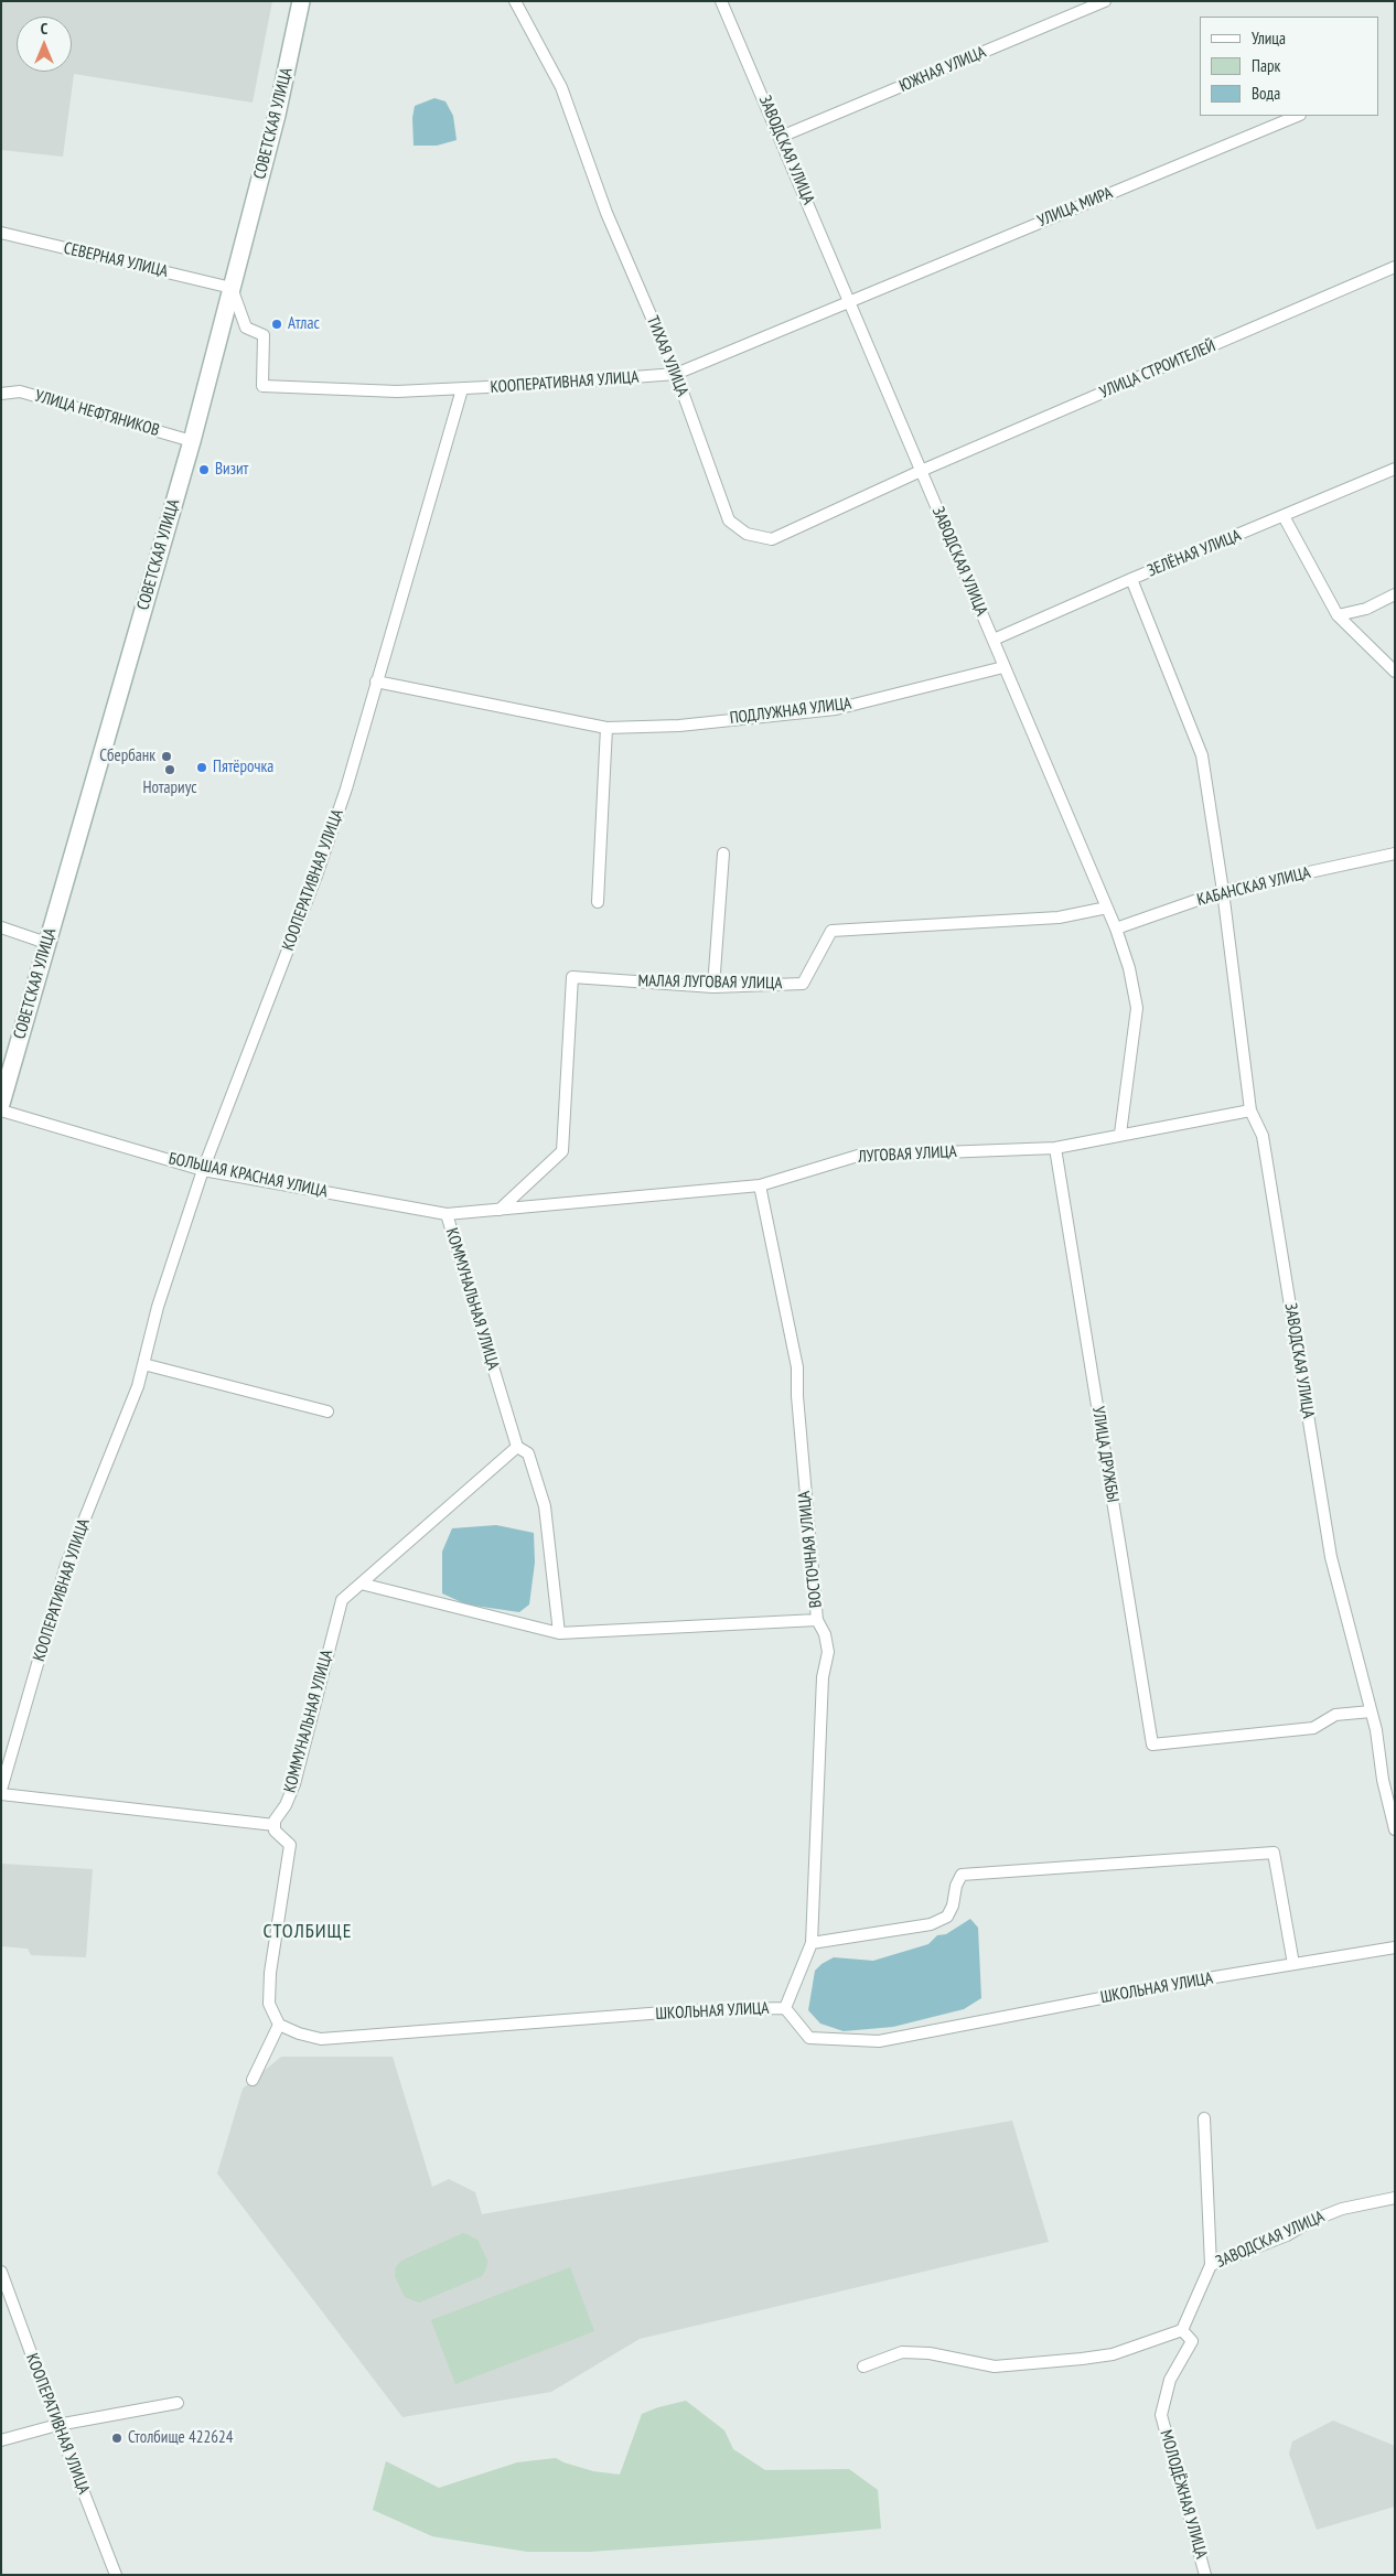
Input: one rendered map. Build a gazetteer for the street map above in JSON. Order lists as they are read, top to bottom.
{
  "streets": {
    "street": [
      "ЮЖНАЯ УЛИЦА",
      "СОВЕТСКАЯ УЛИЦА",
      "ЗАВОДСКАЯ УЛИЦА",
      "УЛИЦА МИРА",
      "СЕВЕРНАЯ УЛИЦА",
      "ТИХАЯ УЛИЦА",
      "УЛИЦА СТРОИТЕЛЕЙ",
      "КООПЕРАТИВНАЯ УЛИЦА",
      "УЛИЦА НЕФТЯНИКОВ",
      "ЗЕЛЁНАЯ УЛИЦА",
      "ПОДЛУЖНАЯ УЛИЦА",
      "КАБАНСКАЯ УЛИЦА",
      "МАЛАЯ ЛУГОВАЯ УЛИЦА",
      "ЛУГОВАЯ УЛИЦА",
      "БОЛЬШАЯ КРАСНАЯ УЛИЦА",
      "КОММУНАЛЬНАЯ УЛИЦА",
      "УЛИЦА ДРУЖБЫ",
      "ВОСТОЧНАЯ УЛИЦА",
      "ШКОЛЬНАЯ УЛИЦА",
      "МОЛОДЁЖНАЯ УЛИЦА"
    ]
  },
  "crossings": [
    ["ЮЖНАЯ УЛИЦА", "ЗАВОДСКАЯ УЛИЦА"],
    ["СОВЕТСКАЯ УЛИЦА", "СЕВЕРНАЯ УЛИЦА"],
    ["СОВЕТСКАЯ УЛИЦА", "КООПЕРАТИВНАЯ УЛИЦА"],
    ["СОВЕТСКАЯ УЛИЦА", "УЛИЦА НЕФТЯНИКОВ"],
    ["ЗАВОДСКАЯ УЛИЦА", "УЛИЦА МИРА"],
    ["ЗАВОДСКАЯ УЛИЦА", "ТИХАЯ УЛИЦА"],
    ["ЗАВОДСКАЯ УЛИЦА", "УЛИЦА СТРОИТЕЛЕЙ"],
    ["ЗАВОДСКАЯ УЛИЦА", "КООПЕРАТИВНАЯ УЛИЦА"],
    ["ЗАВОДСКАЯ УЛИЦА", "ЗЕЛЁНАЯ УЛИЦА"],
    ["ЗАВОДСКАЯ УЛИЦА", "ПОДЛУЖНАЯ УЛИЦА"],
    ["ЗАВОДСКАЯ УЛИЦА", "КАБАНСКАЯ УЛИЦА"],
    ["ЗАВОДСКАЯ УЛИЦА", "МАЛАЯ ЛУГОВАЯ УЛИЦА"],
    ["ЗАВОДСКАЯ УЛИЦА", "ЛУГОВАЯ УЛИЦА"],
    ["ЗАВОДСКАЯ УЛИЦА", "УЛИЦА ДРУЖБЫ"],
    ["ЗАВОДСКАЯ УЛИЦА", "МОЛОДЁЖНАЯ УЛИЦА"],
    ["УЛИЦА МИРА", "КООПЕРАТИВНАЯ УЛИЦА"],
    ["СЕВЕРНАЯ УЛИЦА", "КООПЕРАТИВНАЯ УЛИЦА"],
    ["ТИХАЯ УЛИЦА", "УЛИЦА СТРОИТЕЛЕЙ"],
    ["ТИХАЯ УЛИЦА", "КООПЕРАТИВНАЯ УЛИЦА"],
    ["КООПЕРАТИВНАЯ УЛИЦА", "ПОДЛУЖНАЯ УЛИЦА"],
    ["КООПЕРАТИВНАЯ УЛИЦА", "БОЛЬШАЯ КРАСНАЯ УЛИЦА"],
    ["МАЛАЯ ЛУГОВАЯ УЛИЦА", "ЛУГОВАЯ УЛИЦА"],
    ["МАЛАЯ ЛУГОВАЯ УЛИЦА", "БОЛЬШАЯ КРАСНАЯ УЛИЦА"],
    ["ЛУГОВАЯ УЛИЦА", "БОЛЬШАЯ КРАСНАЯ УЛИЦА"],
    ["ЛУГОВАЯ УЛИЦА", "УЛИЦА ДРУЖБЫ"],
    ["ЛУГОВАЯ УЛИЦА", "ВОСТОЧНАЯ УЛИЦА"],
    ["БОЛЬШАЯ КРАСНАЯ УЛИЦА", "КОММУНАЛЬНАЯ УЛИЦА"],
    ["ВОСТОЧНАЯ УЛИЦА", "ШКОЛЬНАЯ УЛИЦА"]
  ],
  "districts": ["СТОЛБИЩЕ"],
  "places": [
    "Атлас",
    "Визит",
    "Сбербанк",
    "Пятёрочка",
    "Нотариус",
    "Столбище 422624"
  ],
  "legend": ["Улица", "Парк", "Вода"],
  "north": "top"
}
